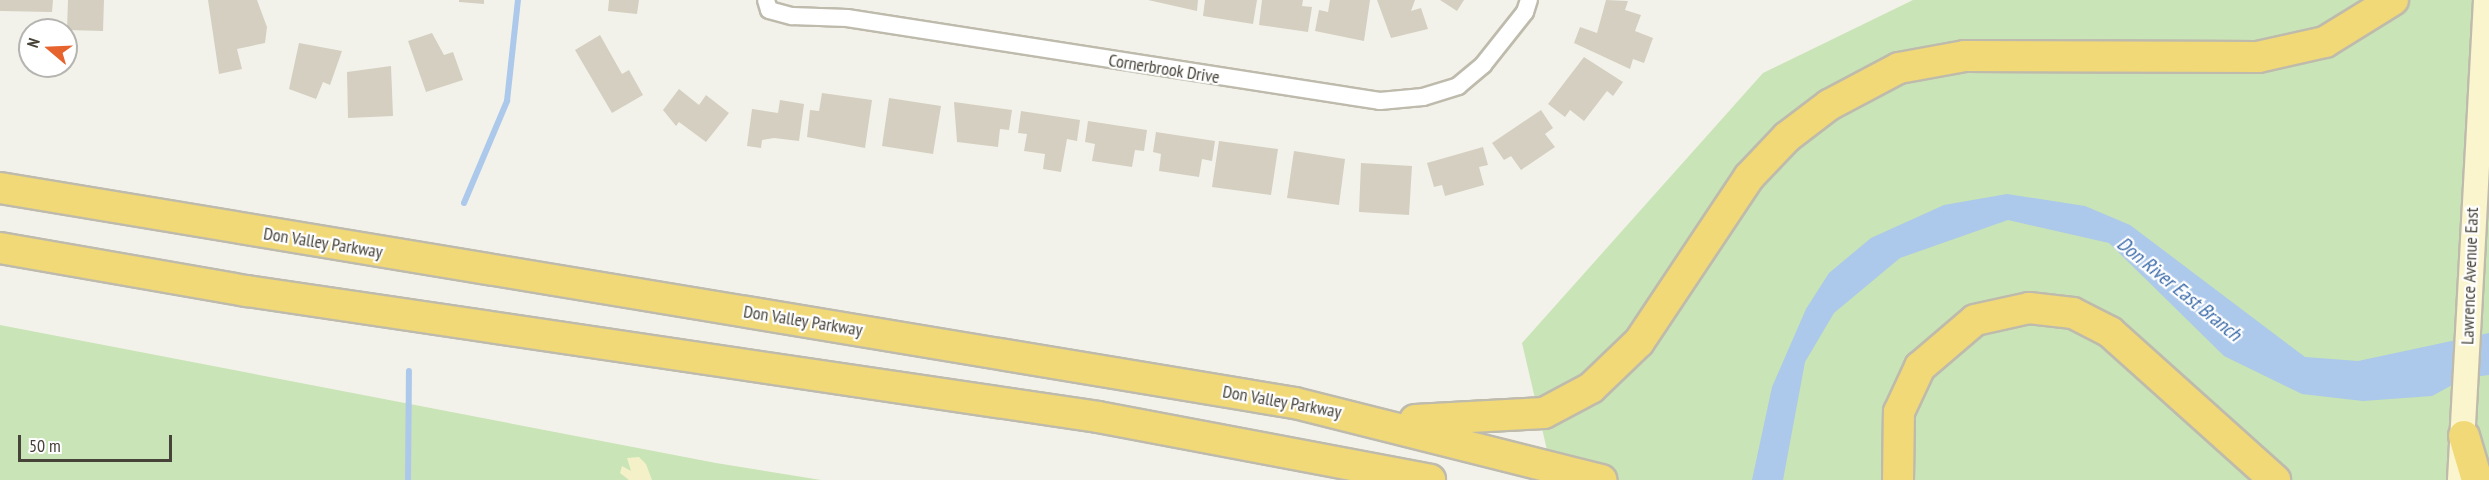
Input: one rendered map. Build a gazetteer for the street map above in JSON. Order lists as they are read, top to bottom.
{
  "streets": {
    "highway": ["Don Valley Parkway"],
    "main road": ["Lawrence Avenue East"],
    "street": ["Cornerbrook Drive"]
  },
  "water": ["Don River East Branch"],
  "scale_bar": "50 m",
  "north": "left"
}
